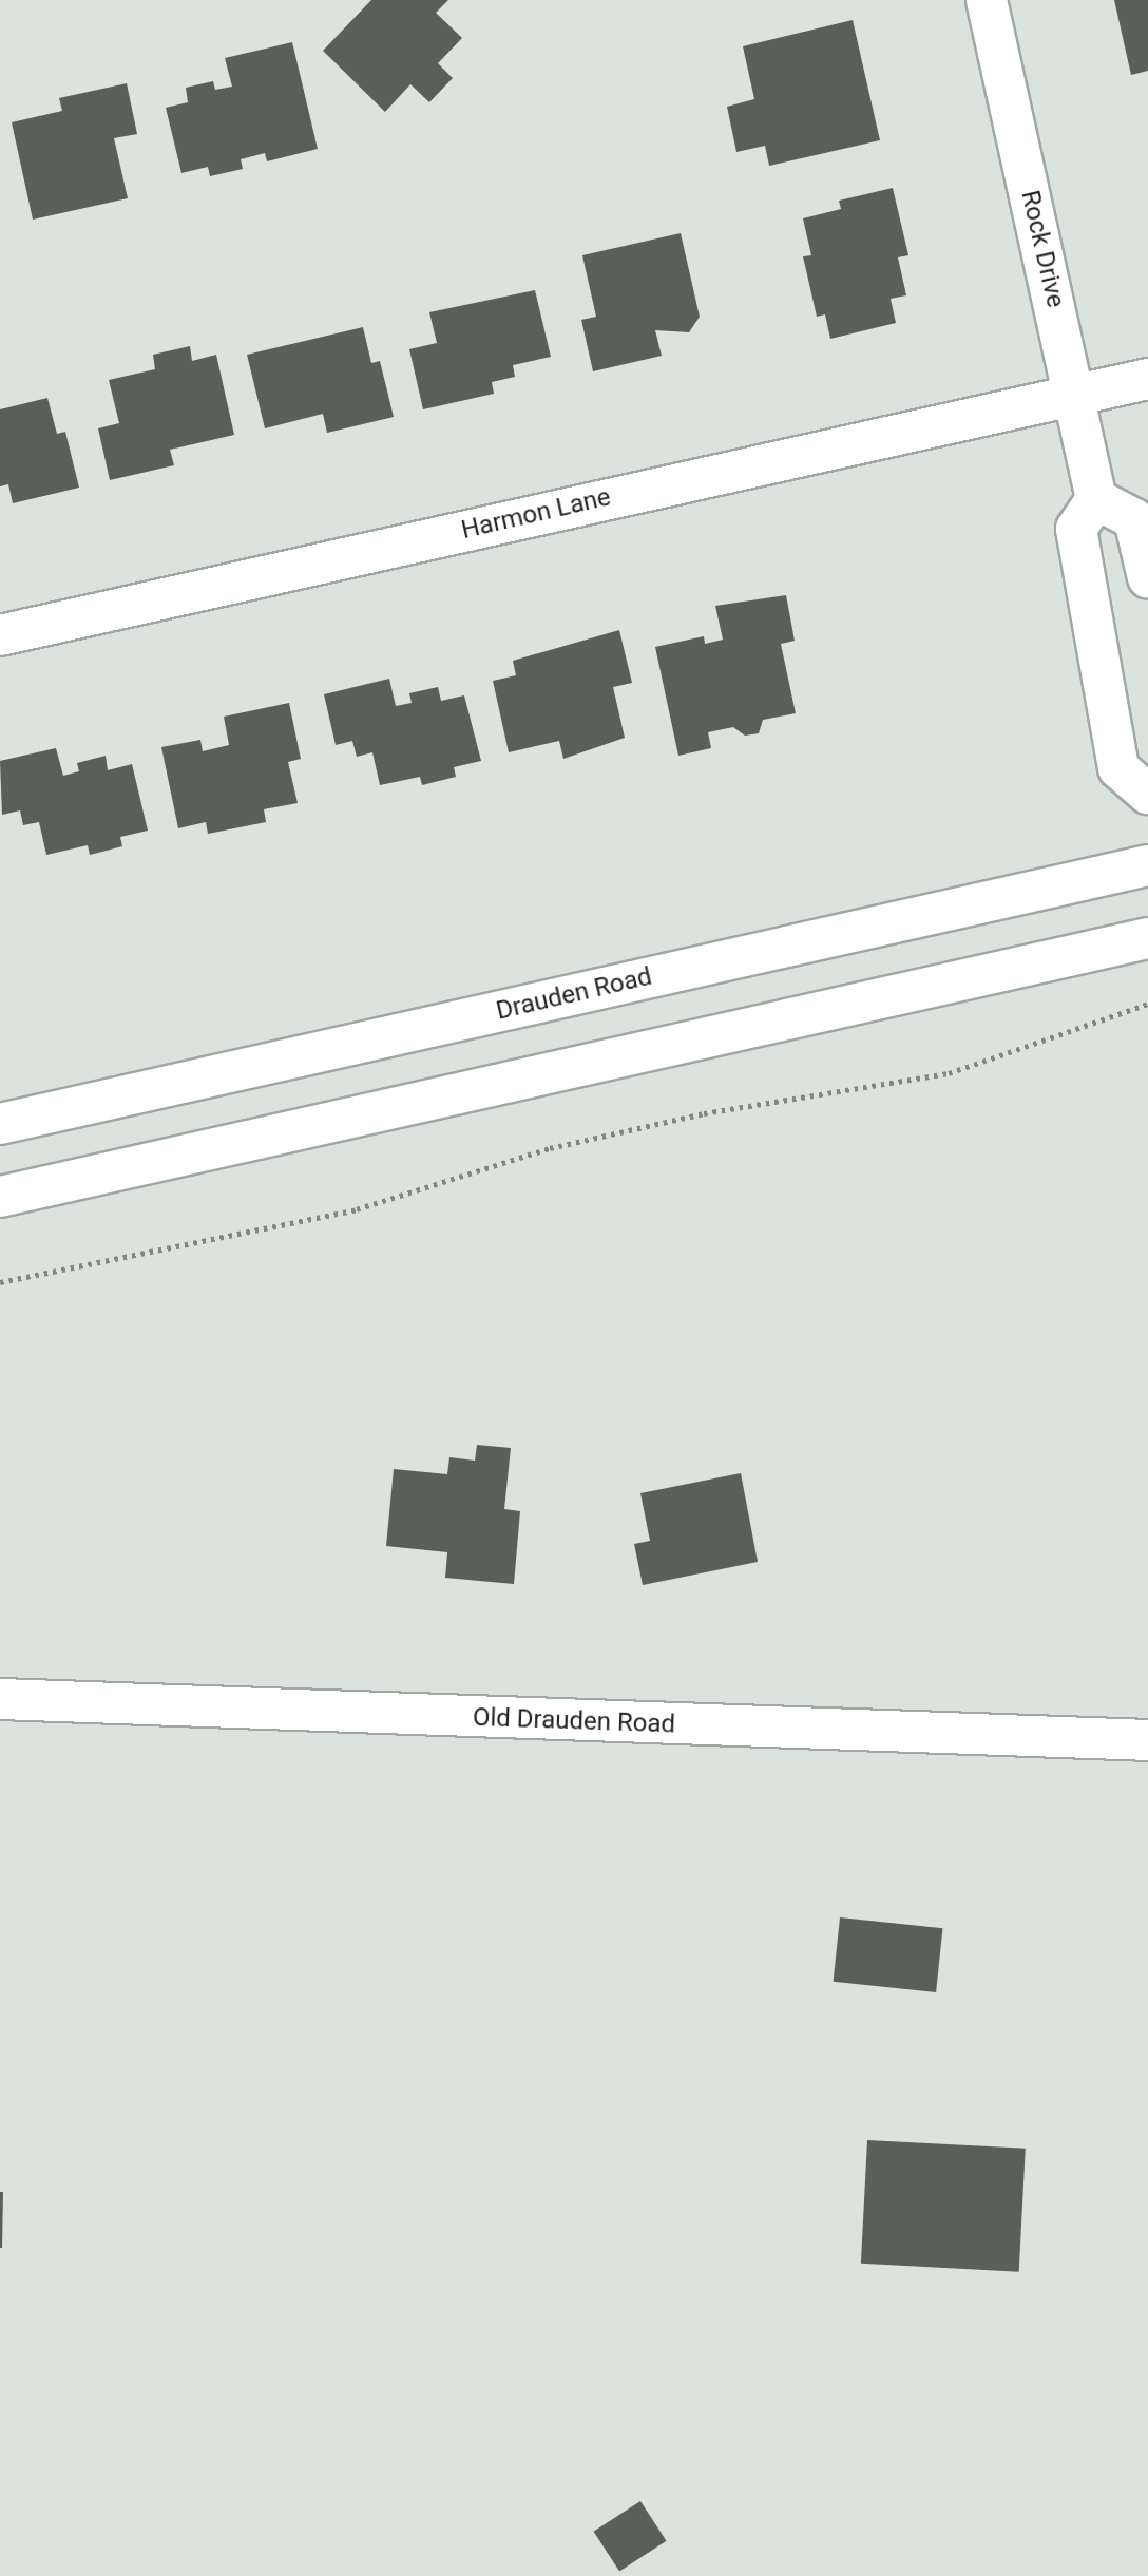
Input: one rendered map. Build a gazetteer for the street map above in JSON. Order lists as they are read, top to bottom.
{
  "streets": {
    "street": [
      "Rock Drive",
      "Harmon Lane",
      "Drauden Road",
      "Old Drauden Road"
    ]
  },
  "crossings": [
    ["Rock Drive", "Harmon Lane"]
  ]
}
